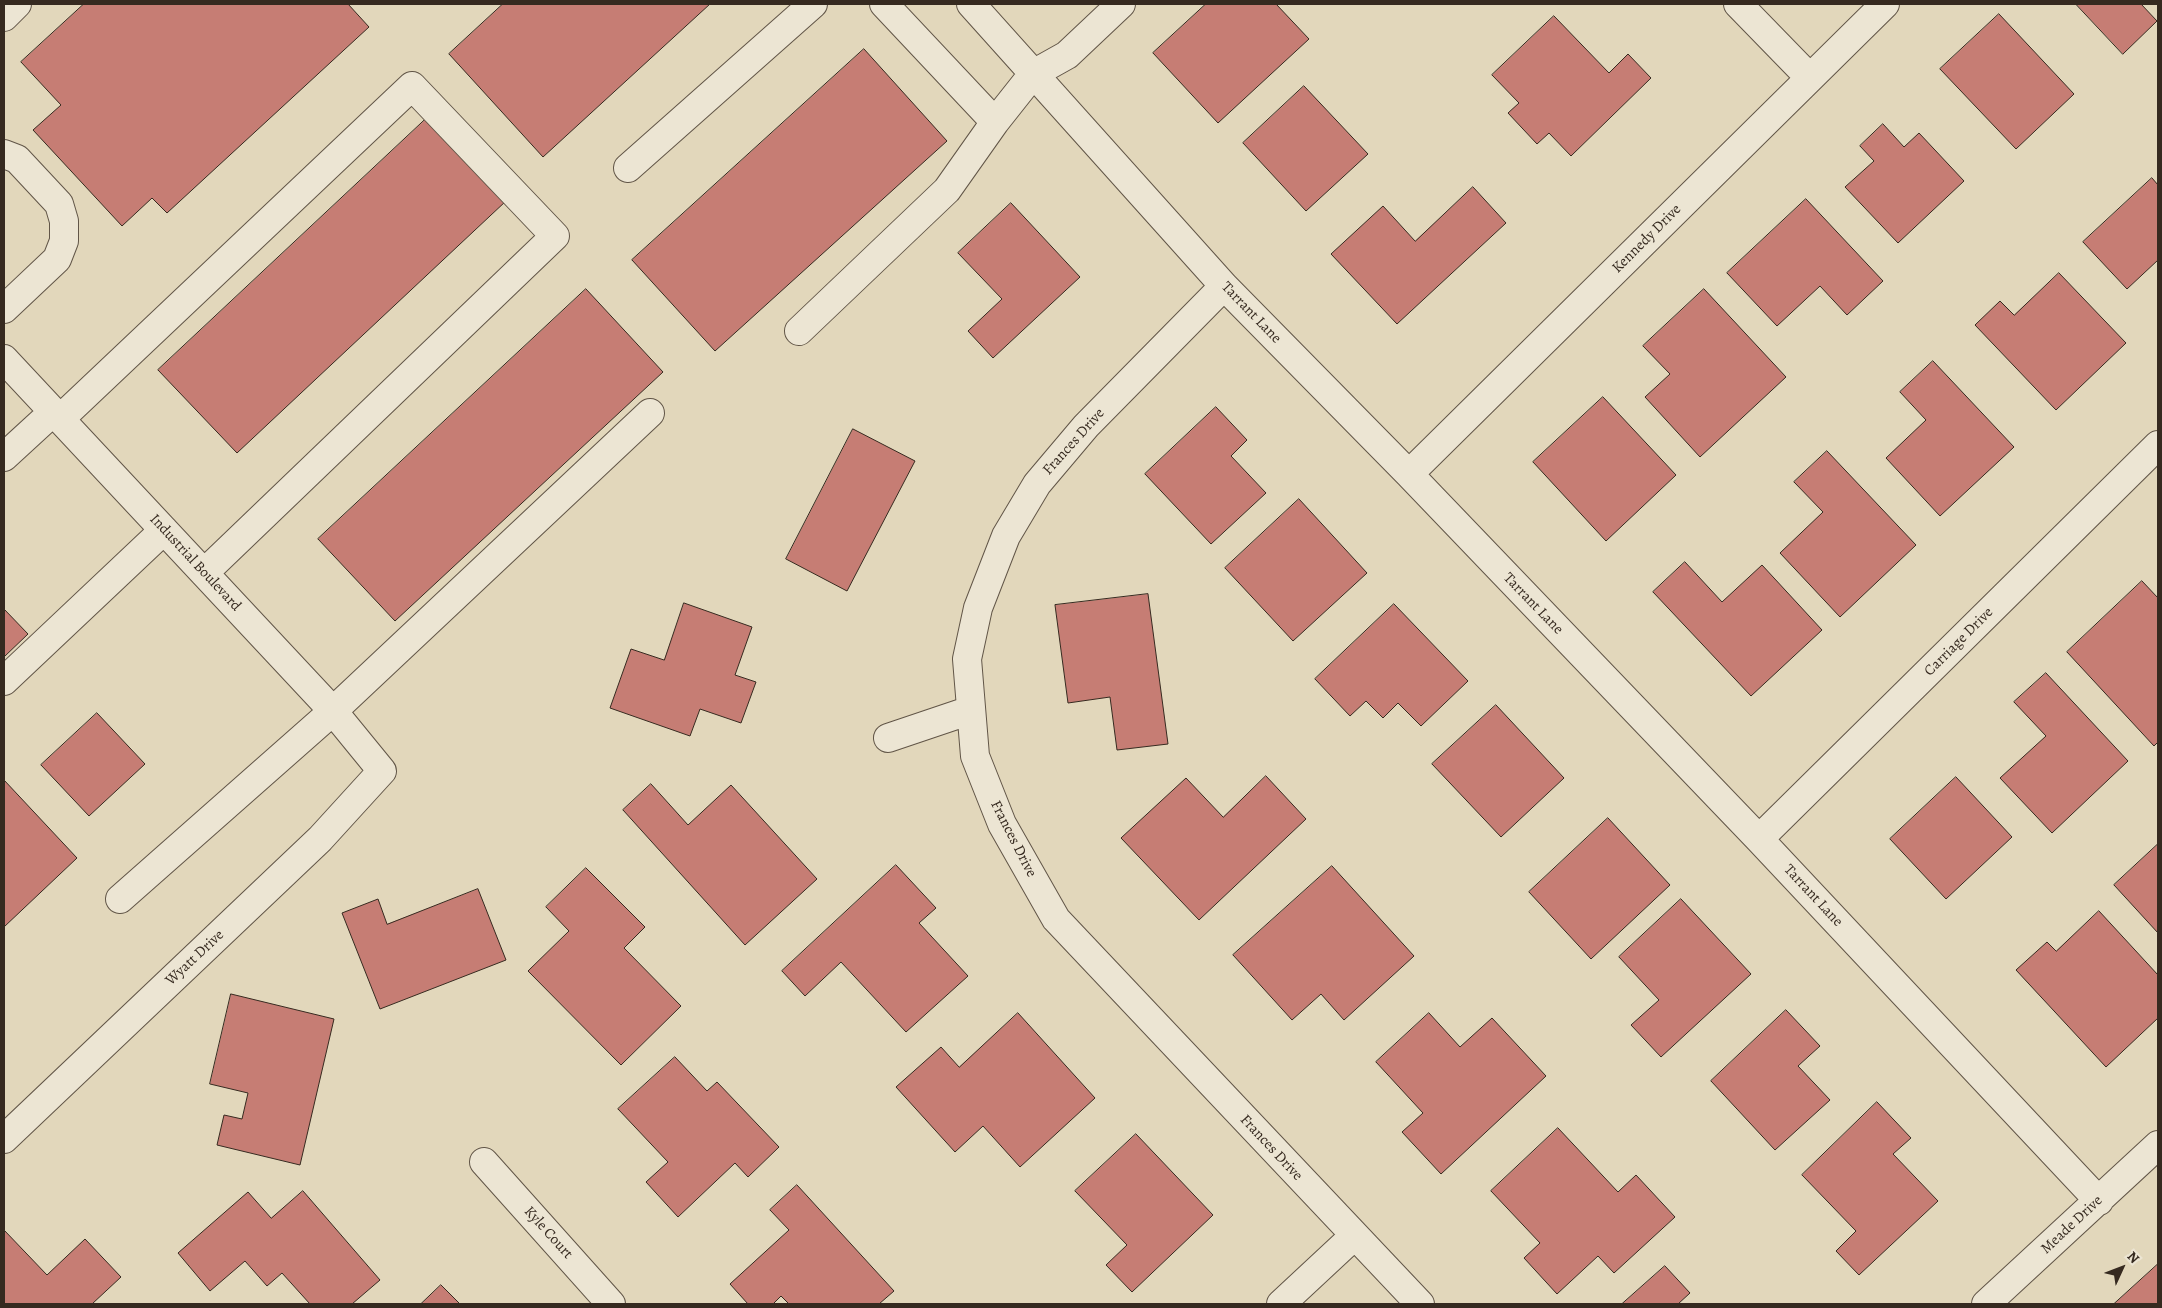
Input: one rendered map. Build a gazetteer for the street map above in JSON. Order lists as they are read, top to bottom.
{
  "streets": {
    "street": [
      "Kennedy Drive",
      "Tarrant Lane",
      "Frances Drive",
      "Industrial Boulevard",
      "Carriage Drive",
      "Wyatt Drive",
      "Meade Drive",
      "Kyle Court"
    ]
  },
  "crossings": [
    ["Kennedy Drive", "Tarrant Lane"],
    ["Tarrant Lane", "Frances Drive"],
    ["Tarrant Lane", "Carriage Drive"],
    ["Tarrant Lane", "Meade Drive"],
    ["Industrial Boulevard", "Wyatt Drive"]
  ],
  "north": "top right"
}
